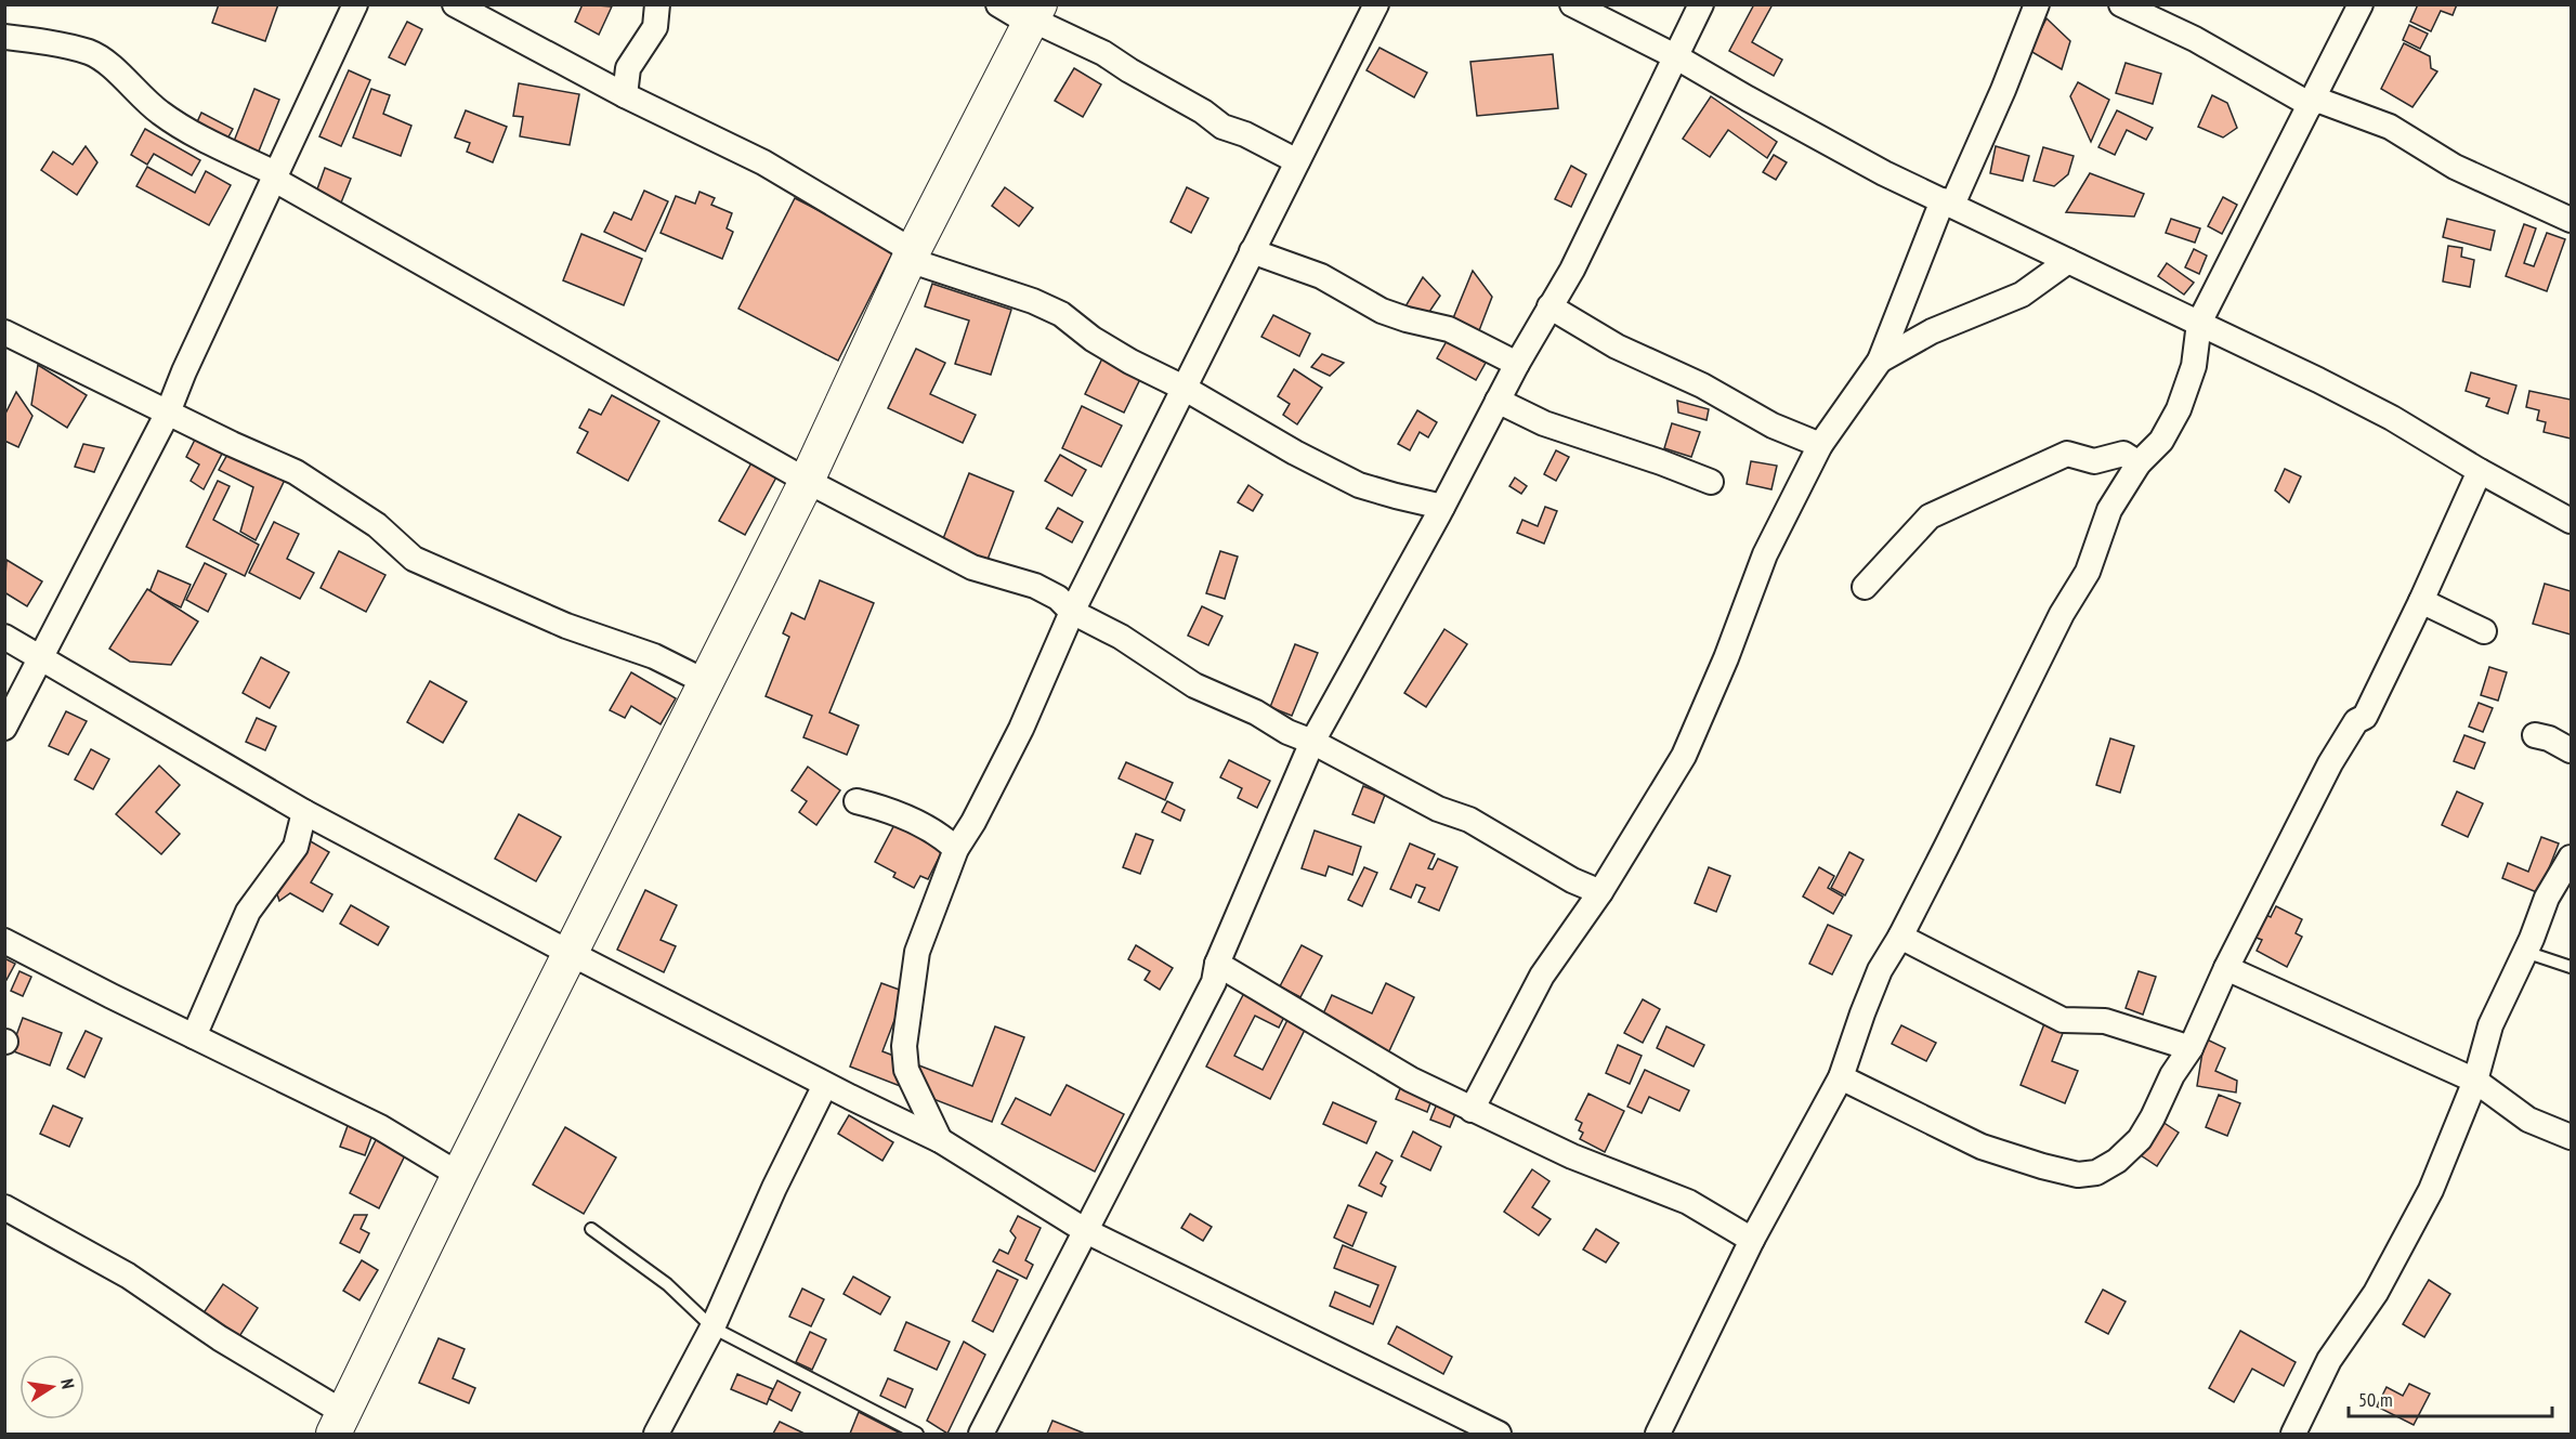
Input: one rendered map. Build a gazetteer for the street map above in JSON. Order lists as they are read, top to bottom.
{
  "scale_bar": "50 m",
  "north": "right"
}
